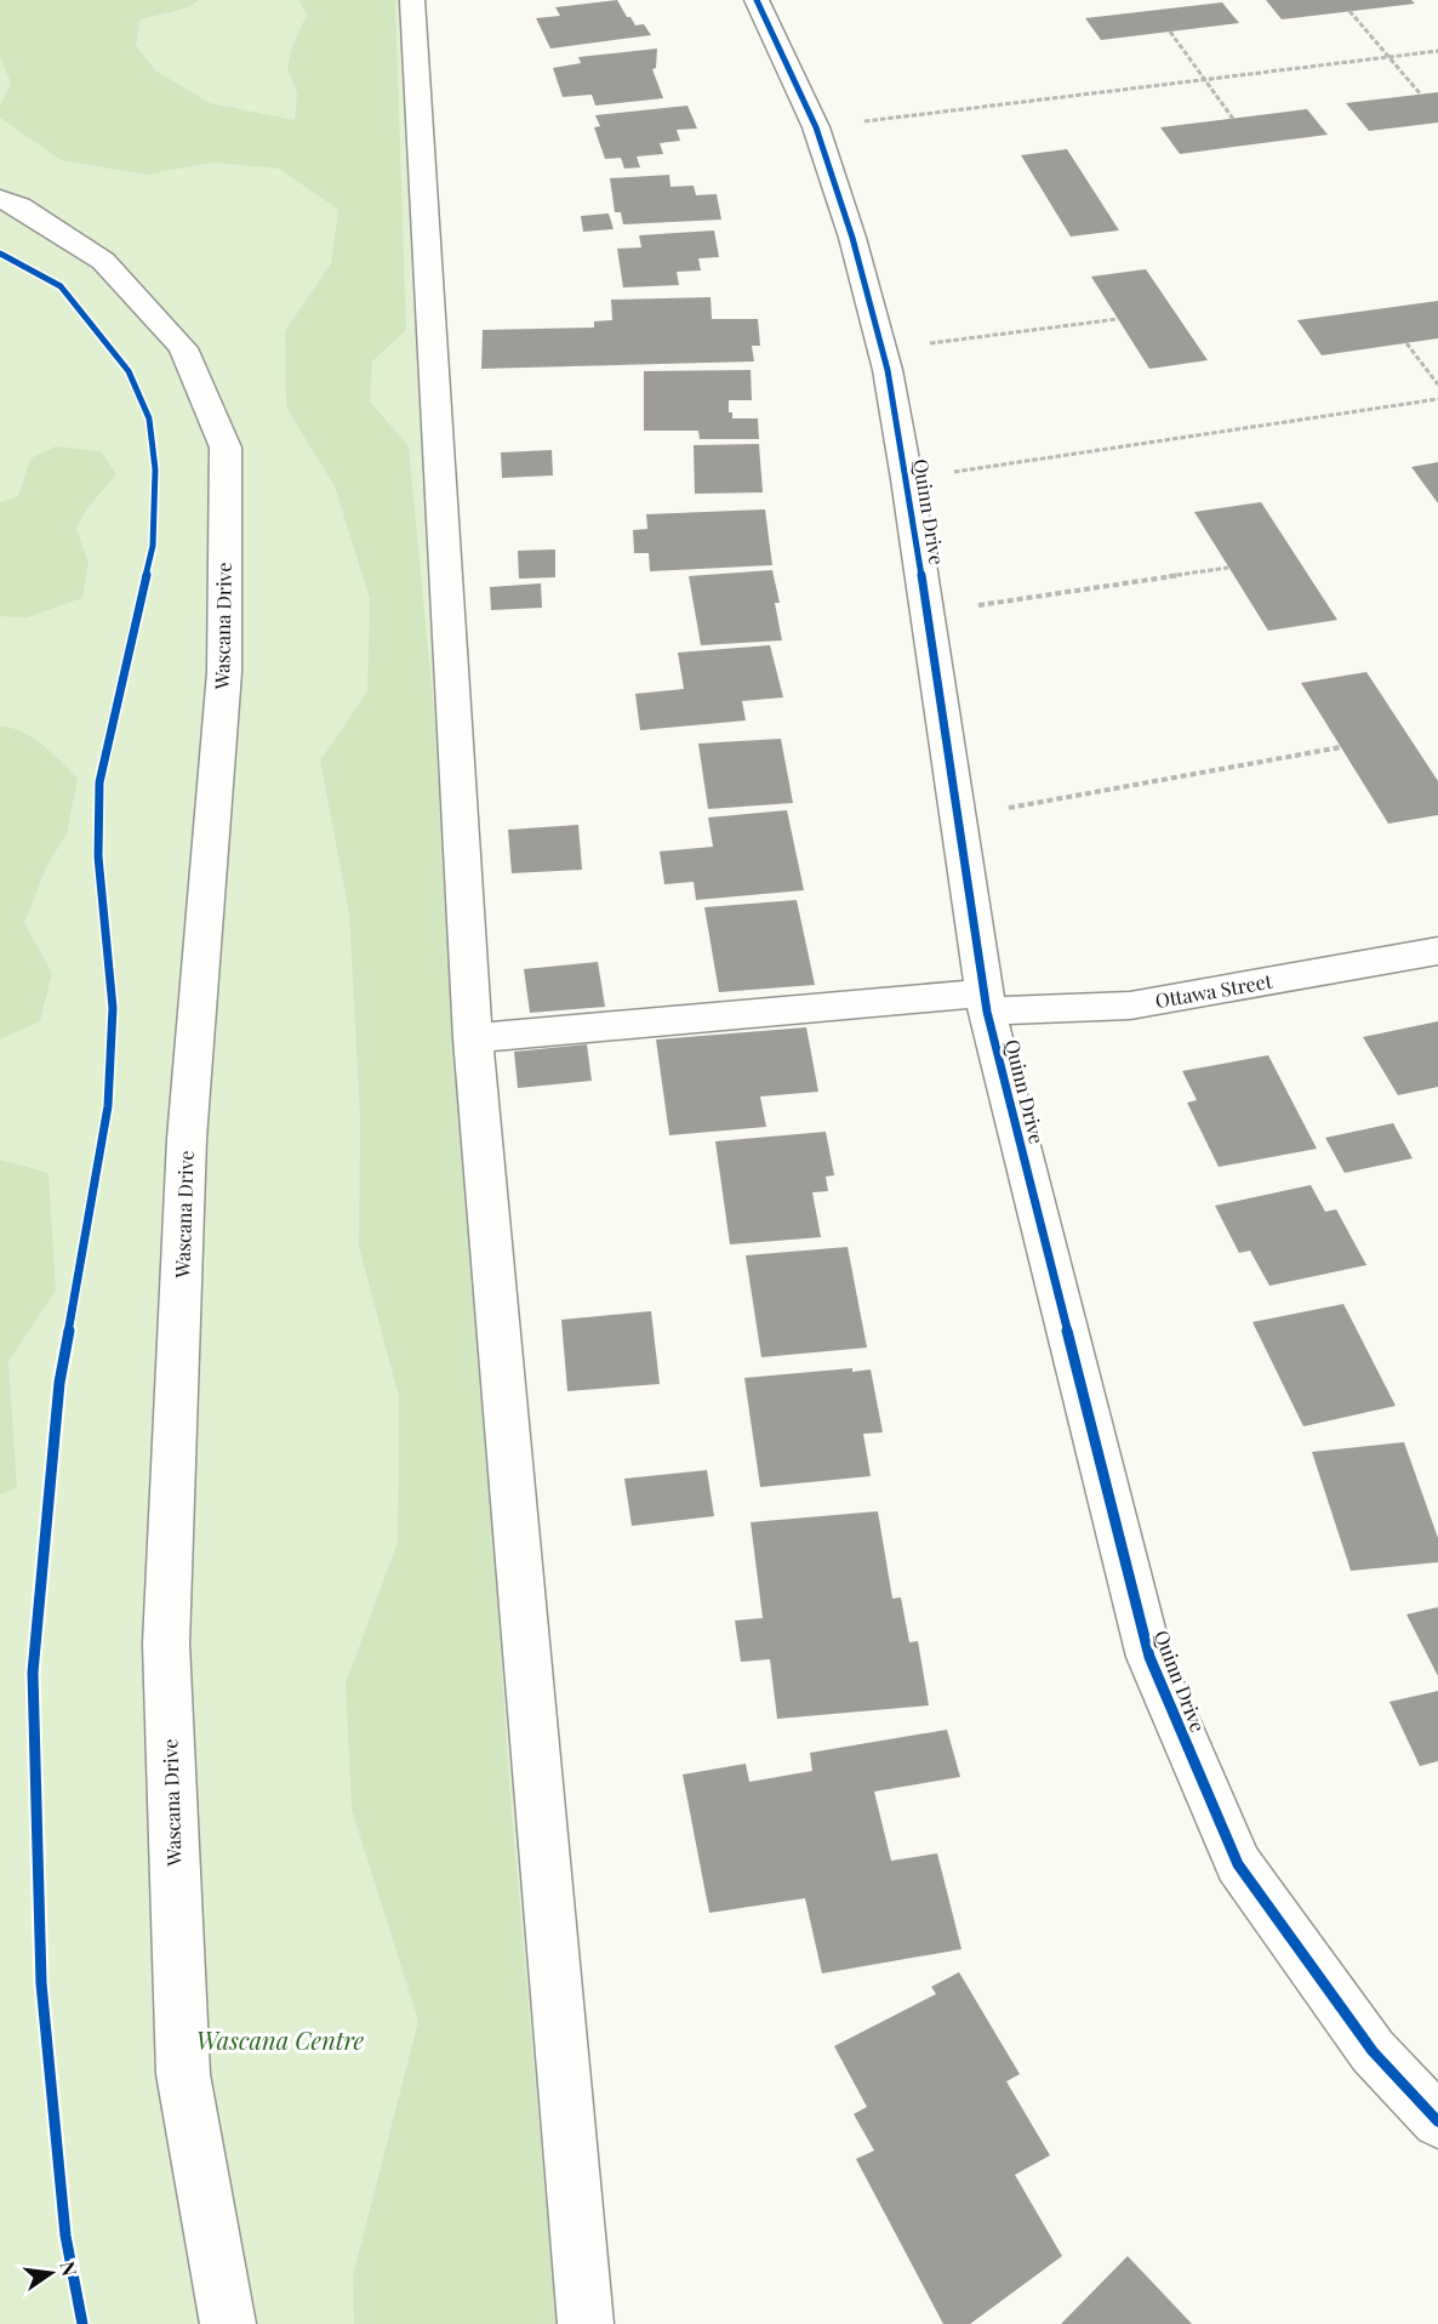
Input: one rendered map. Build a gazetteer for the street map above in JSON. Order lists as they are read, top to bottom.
{
  "streets": {
    "street": ["Quinn Drive", "Wascana Drive", "Ottawa Street"]
  },
  "crossings": [
    ["Quinn Drive", "Ottawa Street"]
  ],
  "parks": ["Wascana Centre"],
  "north": "right"
}
